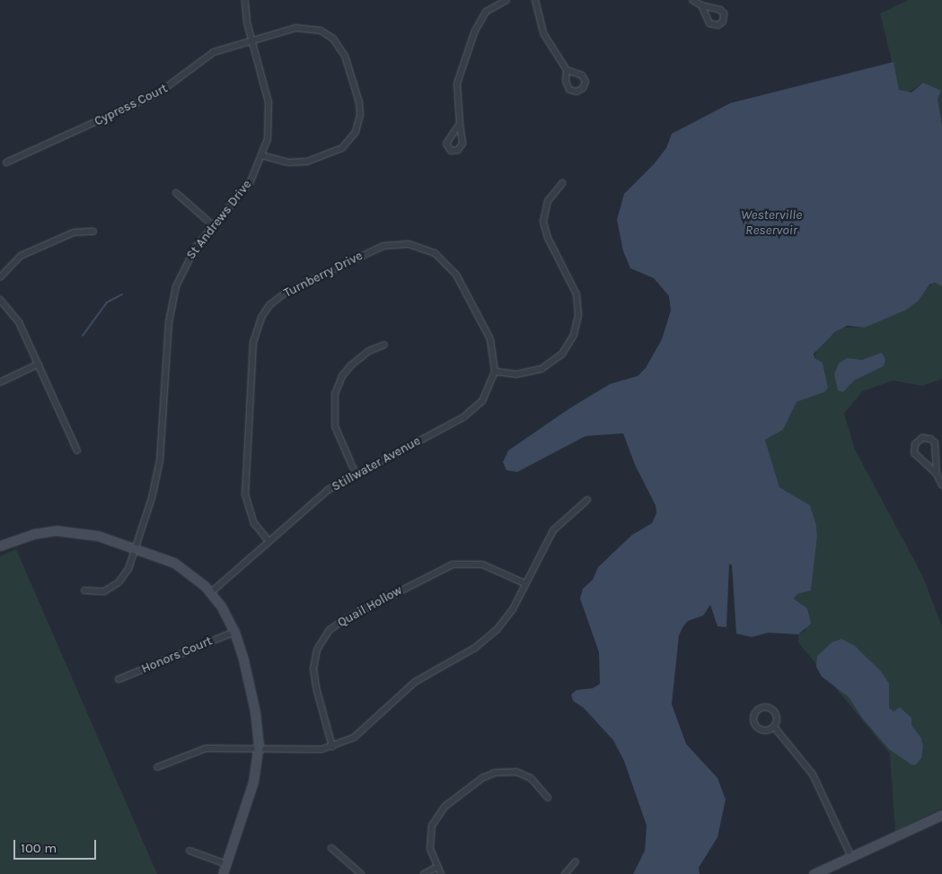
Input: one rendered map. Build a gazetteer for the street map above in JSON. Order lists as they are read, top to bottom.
{
  "streets": {
    "street": [
      "Cypress Court",
      "St Andrews Drive",
      "Turnberry Drive",
      "Stillwater Avenue",
      "Quail Hollow",
      "Honors Court"
    ]
  },
  "crossings": [
    ["Cypress Court", "St Andrews Drive"],
    ["Turnberry Drive", "Stillwater Avenue"]
  ],
  "water": ["Westerville Reservoir"],
  "scale_bar": "100 m"
}
